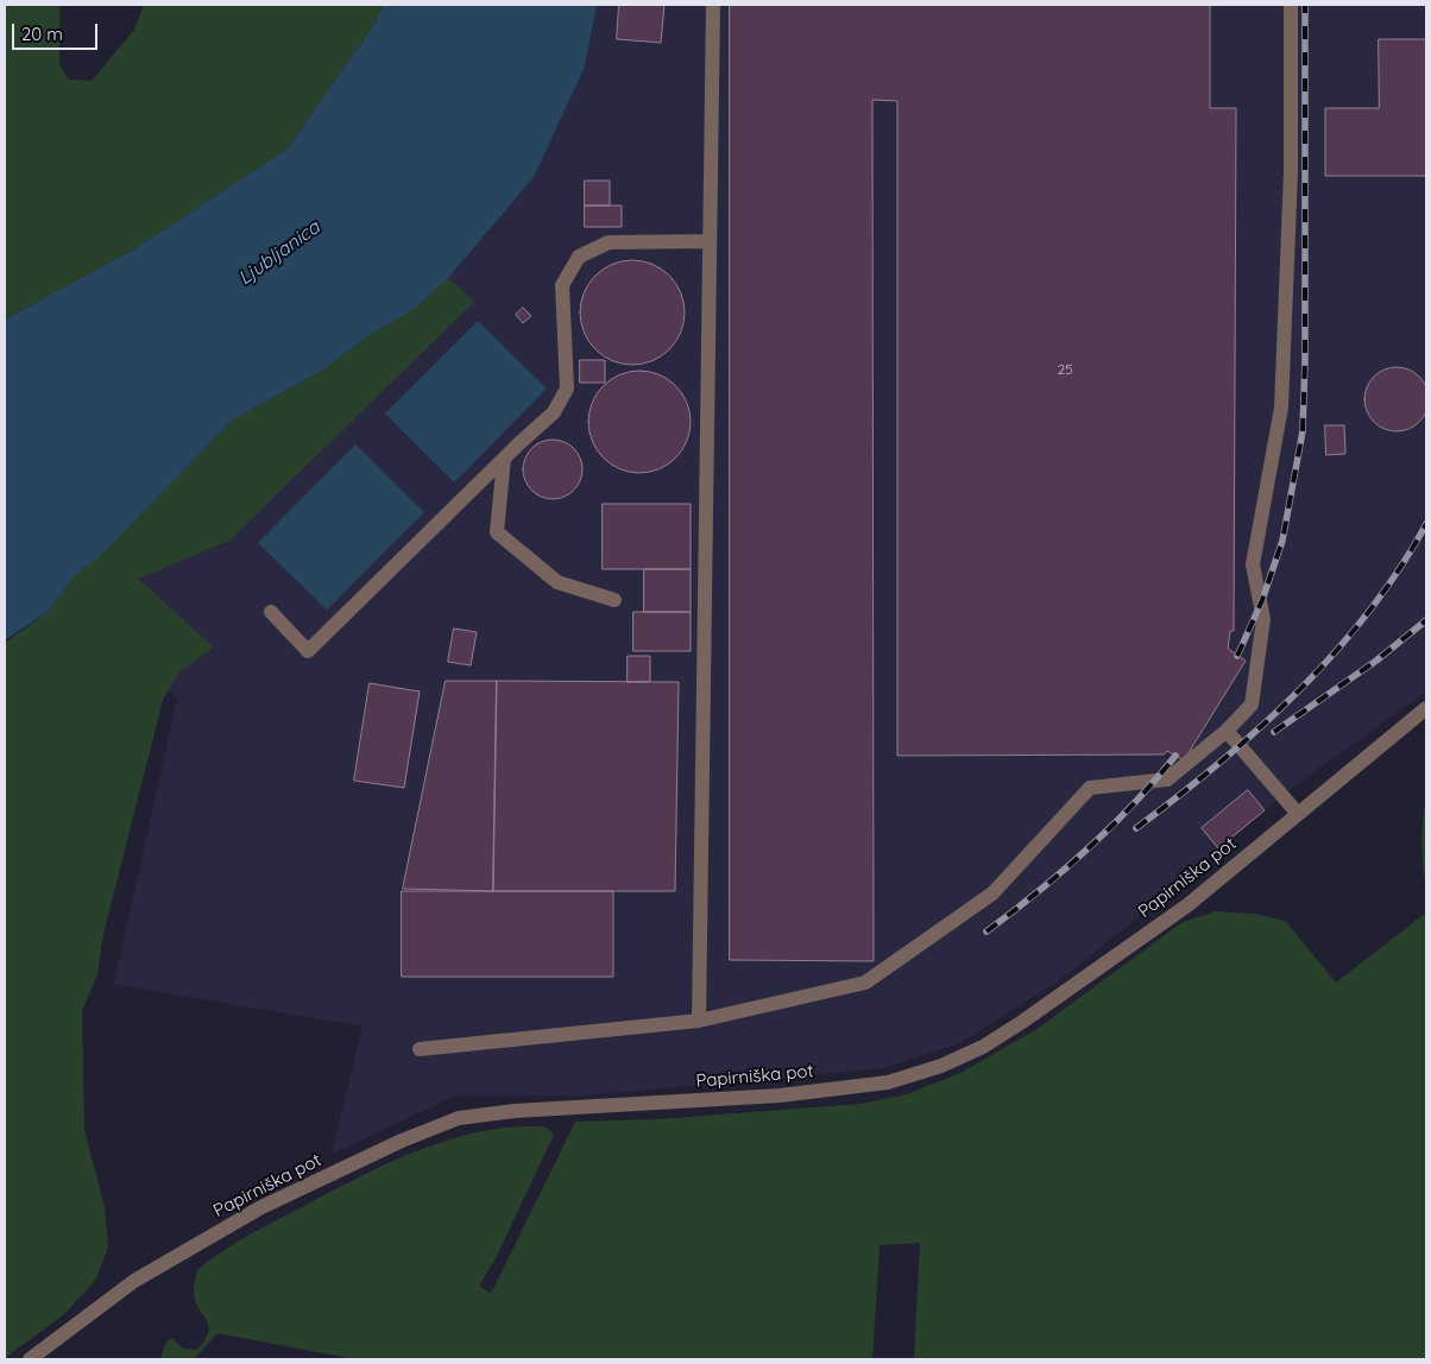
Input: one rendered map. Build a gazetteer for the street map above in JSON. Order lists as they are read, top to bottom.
{
  "streets": {
    "street": ["Papirniška pot"]
  },
  "water": ["Ljubljanica"],
  "house_numbers": ["25"],
  "scale_bar": "20 m"
}
